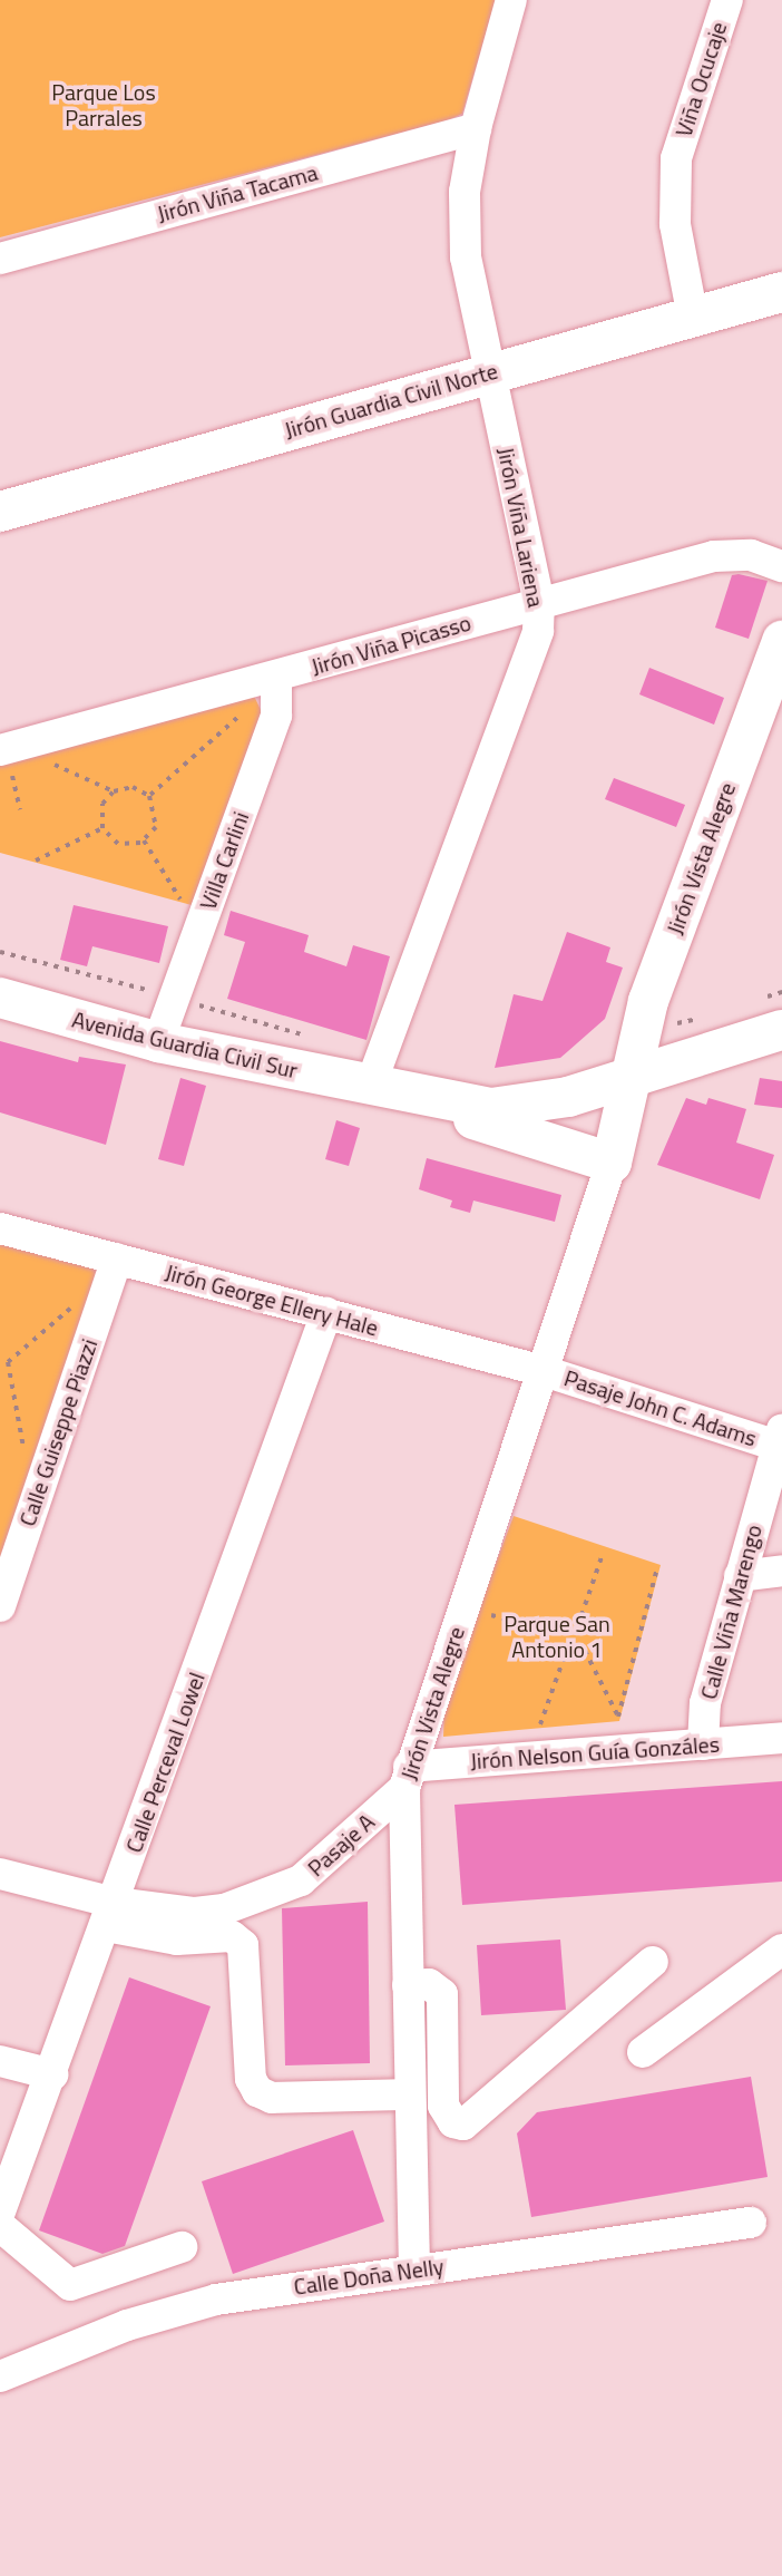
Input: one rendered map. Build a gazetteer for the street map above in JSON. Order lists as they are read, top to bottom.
{
  "streets": {
    "main road": ["Jirón Guardia Civil Norte", "Jirón Vista Alegre", "Avenida Guardia Civil Sur"],
    "street": [
      "Viña Ocucaje",
      "Jirón Viña Tacama",
      "Jirón Viña Lariena",
      "Jirón Viña Picasso",
      "Villa Carlini",
      "Jirón George Ellery Hale",
      "Pasaje John C. Adams",
      "Calle Guiseppe Piazzi",
      "Calle Viña Marengo",
      "Jirón Nelson Guía Gonzáles",
      "Calle Perceval Lowel",
      "Pasaje A",
      "Calle Doña Nelly"
    ]
  },
  "crossings": [
    ["Viña Ocucaje", "Jirón Guardia Civil Norte"],
    ["Jirón Viña Tacama", "Jirón Viña Lariena"],
    ["Jirón Guardia Civil Norte", "Jirón Viña Lariena"],
    ["Jirón Viña Lariena", "Jirón Viña Picasso"],
    ["Jirón Viña Lariena", "Avenida Guardia Civil Sur"],
    ["Jirón Viña Picasso", "Villa Carlini"],
    ["Jirón Vista Alegre", "Avenida Guardia Civil Sur"],
    ["Jirón Vista Alegre", "Jirón George Ellery Hale"],
    ["Jirón Vista Alegre", "Pasaje John C. Adams"],
    ["Jirón Vista Alegre", "Jirón Nelson Guía Gonzáles"],
    ["Jirón Vista Alegre", "Pasaje A"],
    ["Jirón Vista Alegre", "Calle Doña Nelly"],
    ["Villa Carlini", "Avenida Guardia Civil Sur"],
    ["Jirón George Ellery Hale", "Pasaje John C. Adams"],
    ["Jirón George Ellery Hale", "Calle Guiseppe Piazzi"],
    ["Jirón George Ellery Hale", "Calle Perceval Lowel"],
    ["Pasaje John C. Adams", "Calle Viña Marengo"],
    ["Calle Viña Marengo", "Jirón Nelson Guía Gonzáles"],
    ["Jirón Nelson Guía Gonzáles", "Pasaje A"],
    ["Calle Perceval Lowel", "Pasaje A"]
  ],
  "parks": ["Parque Los Parrales", "Parque San Antonio 1"]
}
